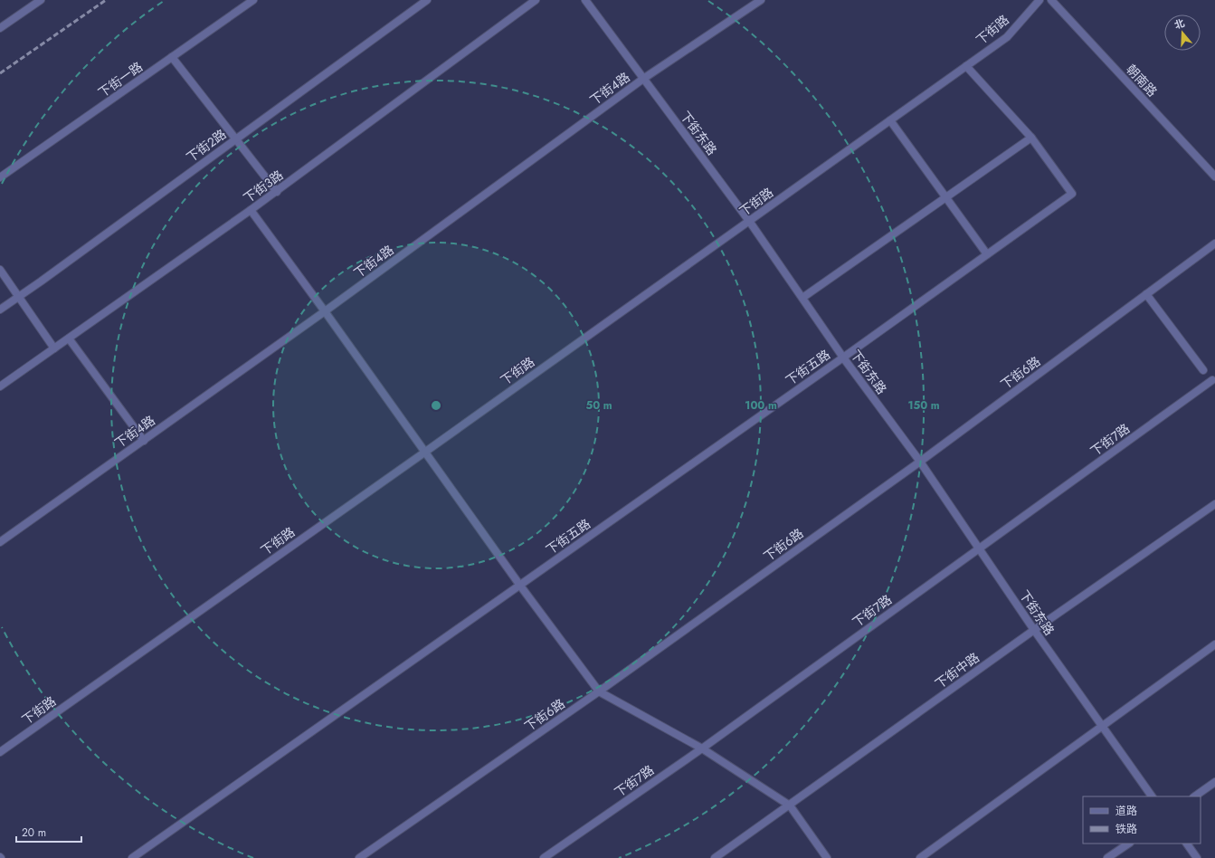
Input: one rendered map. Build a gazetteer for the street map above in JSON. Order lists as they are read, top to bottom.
{
  "streets": {
    "street": [
      "下街路",
      "下街一路",
      "朝南路",
      "下街4路",
      "下街东路",
      "下街2路",
      "下街3路",
      "下街五路",
      "下街6路",
      "下街7路",
      "下街中路"
    ]
  },
  "crossings": [
    ["下街路", "下街东路"],
    ["下街4路", "下街东路"],
    ["下街东路", "下街五路"],
    ["下街东路", "下街6路"],
    ["下街东路", "下街7路"],
    ["下街东路", "下街中路"]
  ],
  "legend": ["道路", "铁路"],
  "scale_bar": "20 m",
  "north": "top",
  "rings": ["50 m", "100 m", "150 m"]
}
